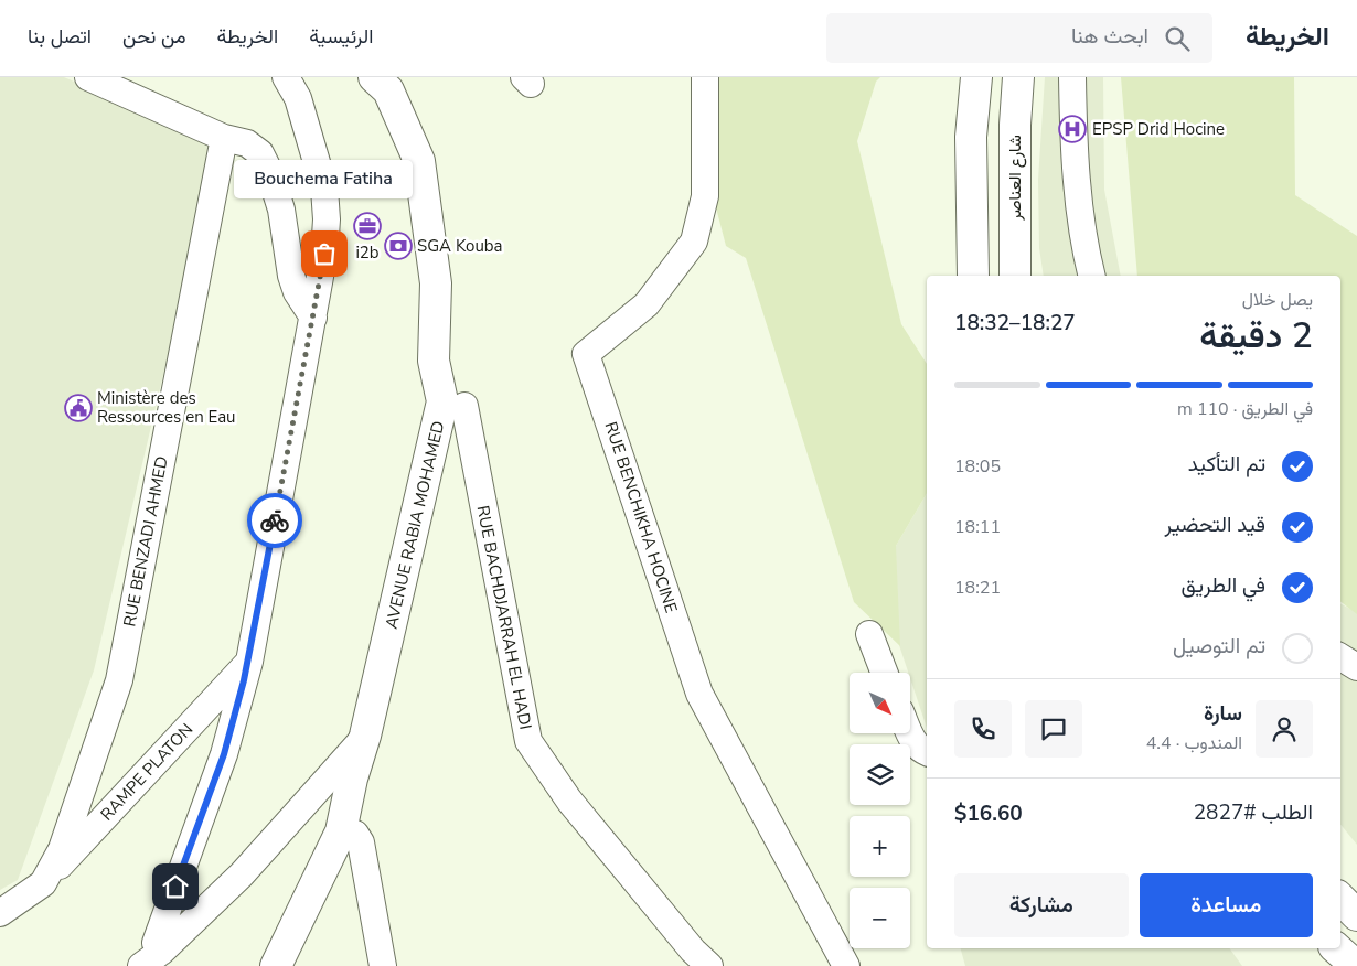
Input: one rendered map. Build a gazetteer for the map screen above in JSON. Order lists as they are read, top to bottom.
{
  "streets": {
    "main road": ["شارع العناصر", "AVENUE RABIA MOHAMED"],
    "street": [
      "RUE BENCHIKHA HOCINE",
      "RUE BENZADI AHMED",
      "RUE BACHDJARRAH EL HADI",
      "RAMPE PLATON"
    ]
  },
  "crossings": [
    ["RUE BENZADI AHMED", "RAMPE PLATON"]
  ],
  "places": {
    "hospital": ["EPSP Drid Hocine"],
    "office": ["i2b"],
    "bank": ["SGA Kouba"],
    "other": ["Bouchema Fatiha"],
    "public building": ["Ministère des Ressources en Eau"]
  },
  "north": "bottom right",
  "page": {
    "header": "الخريطة",
    "search": "ابحث هنا",
    "nav": [
      "الرئيسية",
      "الخريطة",
      "من نحن",
      "اتصل بنا"
    ],
    "bubble": "Bouchema Fatiha",
    "heading": ["2 دقيقة", "يصل خلال", "18:27–18:32"],
    "panel": [
      "سارة",
      "المندوب · 4.4",
      "الطلب #2827",
      "$16.60"
    ],
    "bar": "في الطريق · 110 m",
    "list": [
      ["تم التأكيد", "18:05"],
      ["قيد التحضير", "18:11"],
      ["في الطريق", "18:21"],
      "تم التوصيل"
    ],
    "map_buttons": ["+", "−"],
    "buttons": ["مساعدة", "مشاركة"]
  }
}
